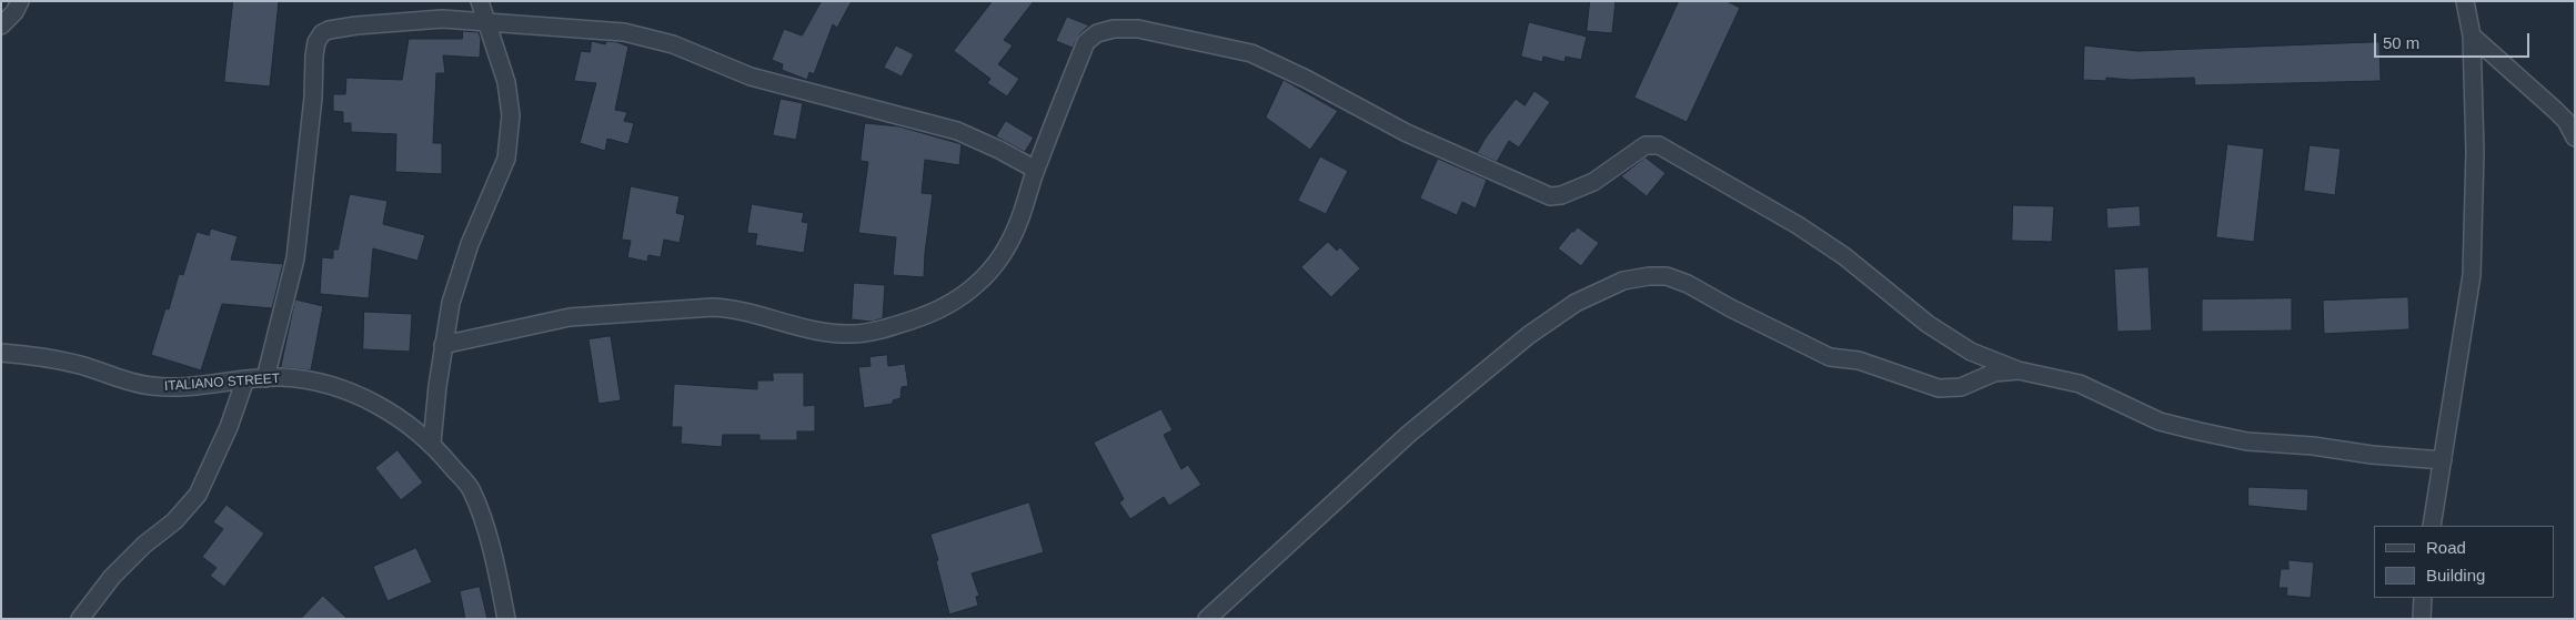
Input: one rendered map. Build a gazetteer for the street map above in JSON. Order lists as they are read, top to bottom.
{
  "streets": {
    "street": ["ITALIANO STREET"]
  },
  "legend": ["Road", "Building"],
  "scale_bar": "50 m"
}
